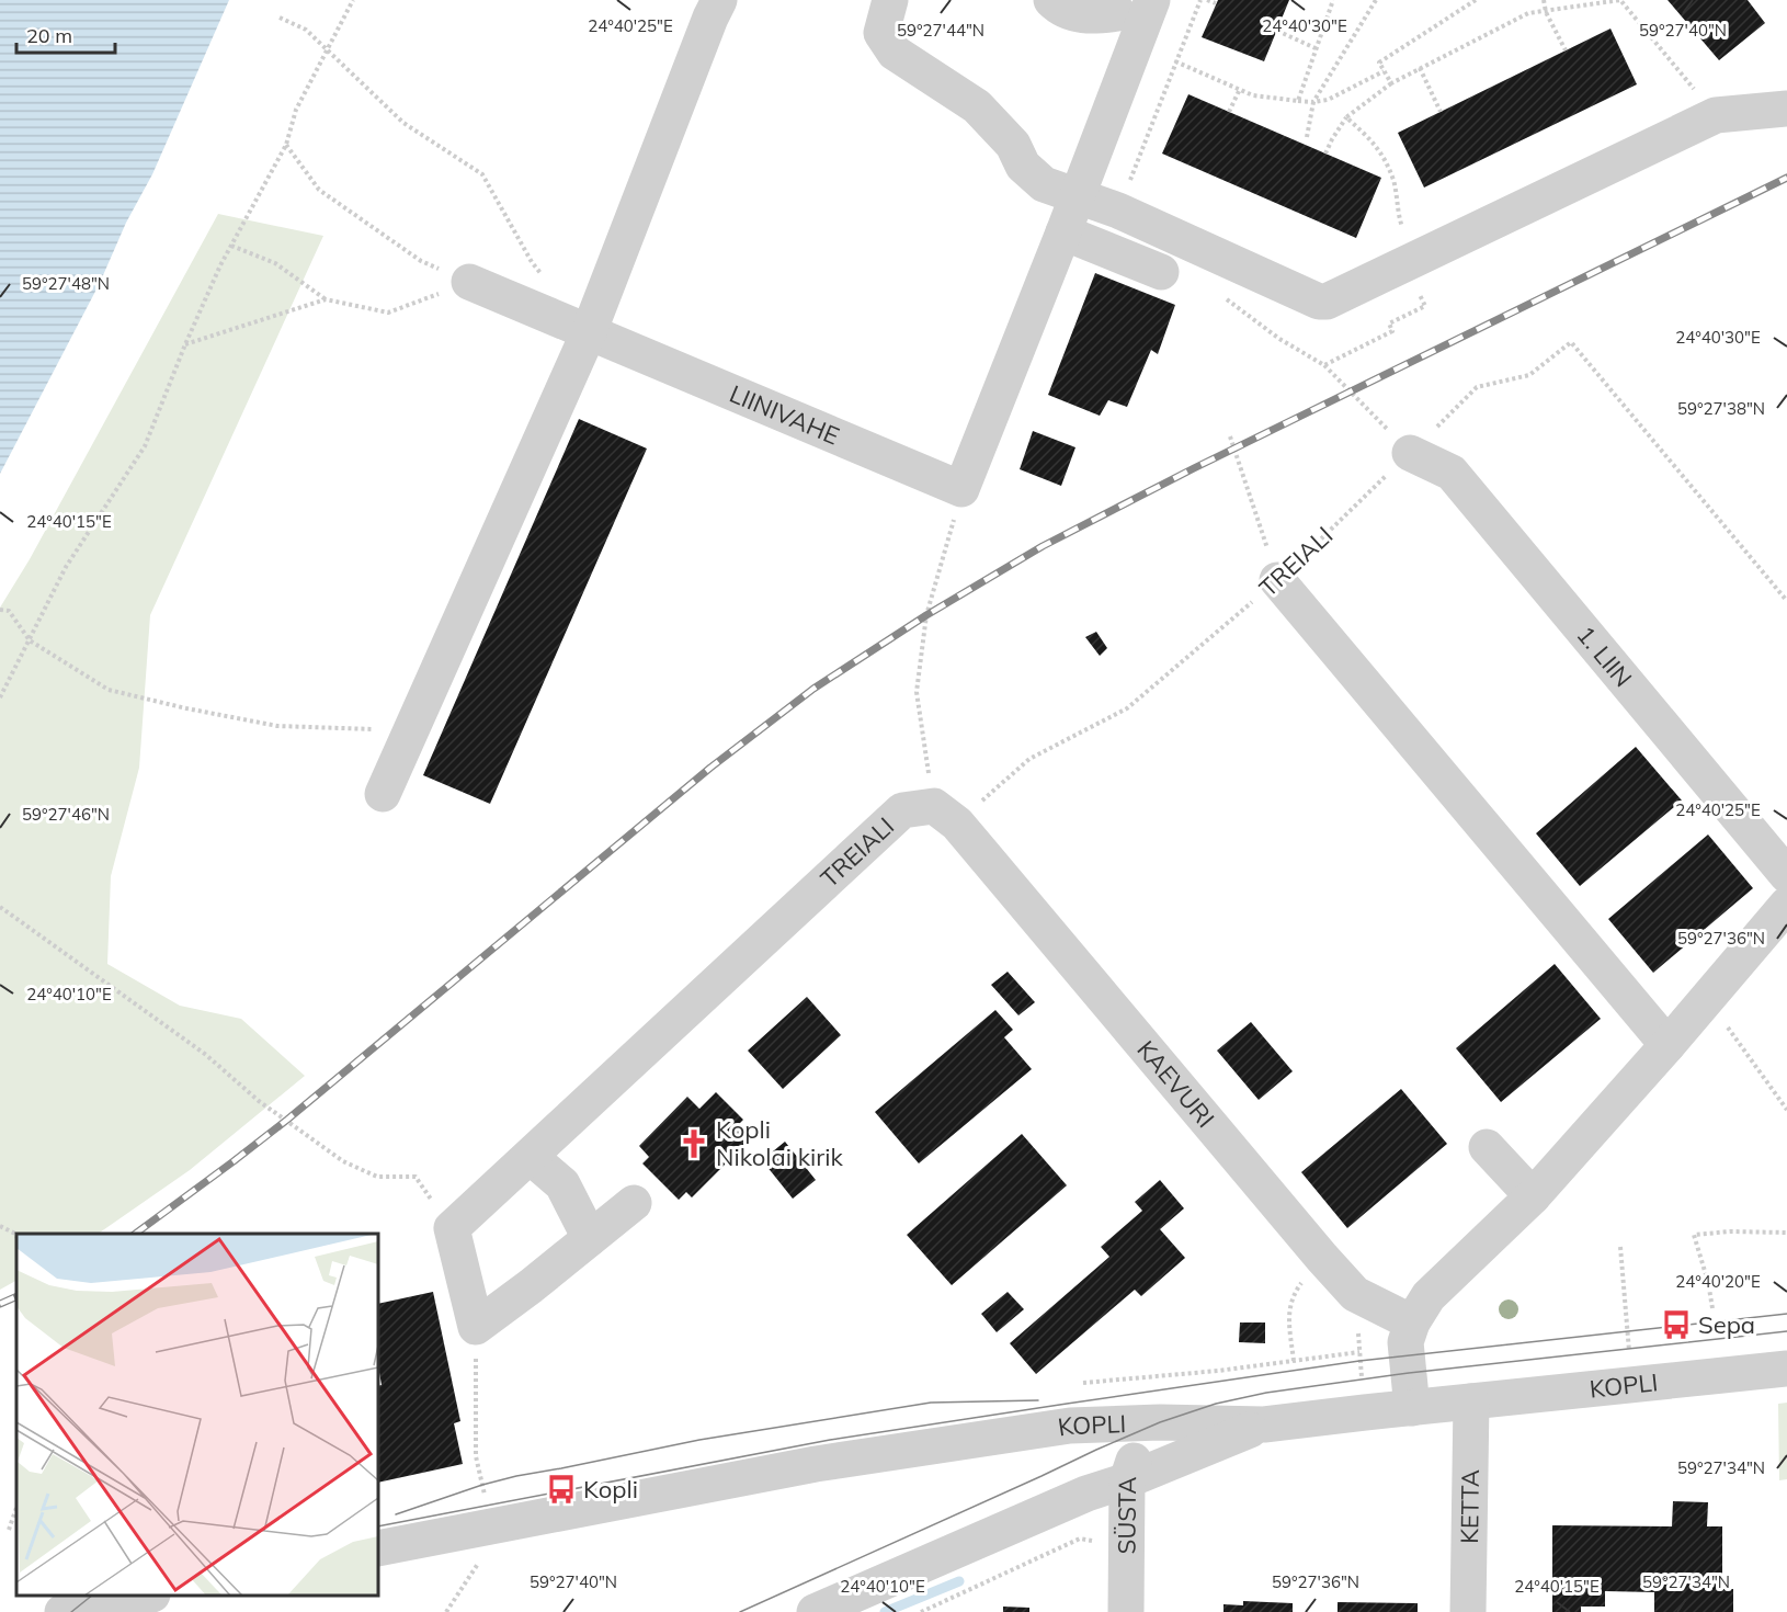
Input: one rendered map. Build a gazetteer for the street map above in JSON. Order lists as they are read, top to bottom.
{
  "streets": {
    "street": [
      "LIINIVAHE",
      "TREIALI",
      "1. LIIN",
      "KAEVURI",
      "KOPLI",
      "KETTA",
      "SÜSTA"
    ]
  },
  "crossings": [
    ["TREIALI", "1. LIIN"],
    ["TREIALI", "KAEVURI"],
    ["KOPLI", "KETTA"],
    ["KOPLI", "SÜSTA"]
  ],
  "places": {
    "church": ["Kopli Nikolai kirik"],
    "bus stop": ["Sepa", "Kopli"]
  },
  "scale_bar": "20 m",
  "coordinates": [
    "24°40'25\"E",
    "24°40'30\"E",
    "59°27'44\"N",
    "59°27'40\"N",
    "59°27'48\"N",
    "59°27'38\"N",
    "24°40'15\"E",
    "59°27'46\"N",
    "59°27'36\"N",
    "24°40'10\"E",
    "24°40'20\"E",
    "59°27'34\"N"
  ]
}
